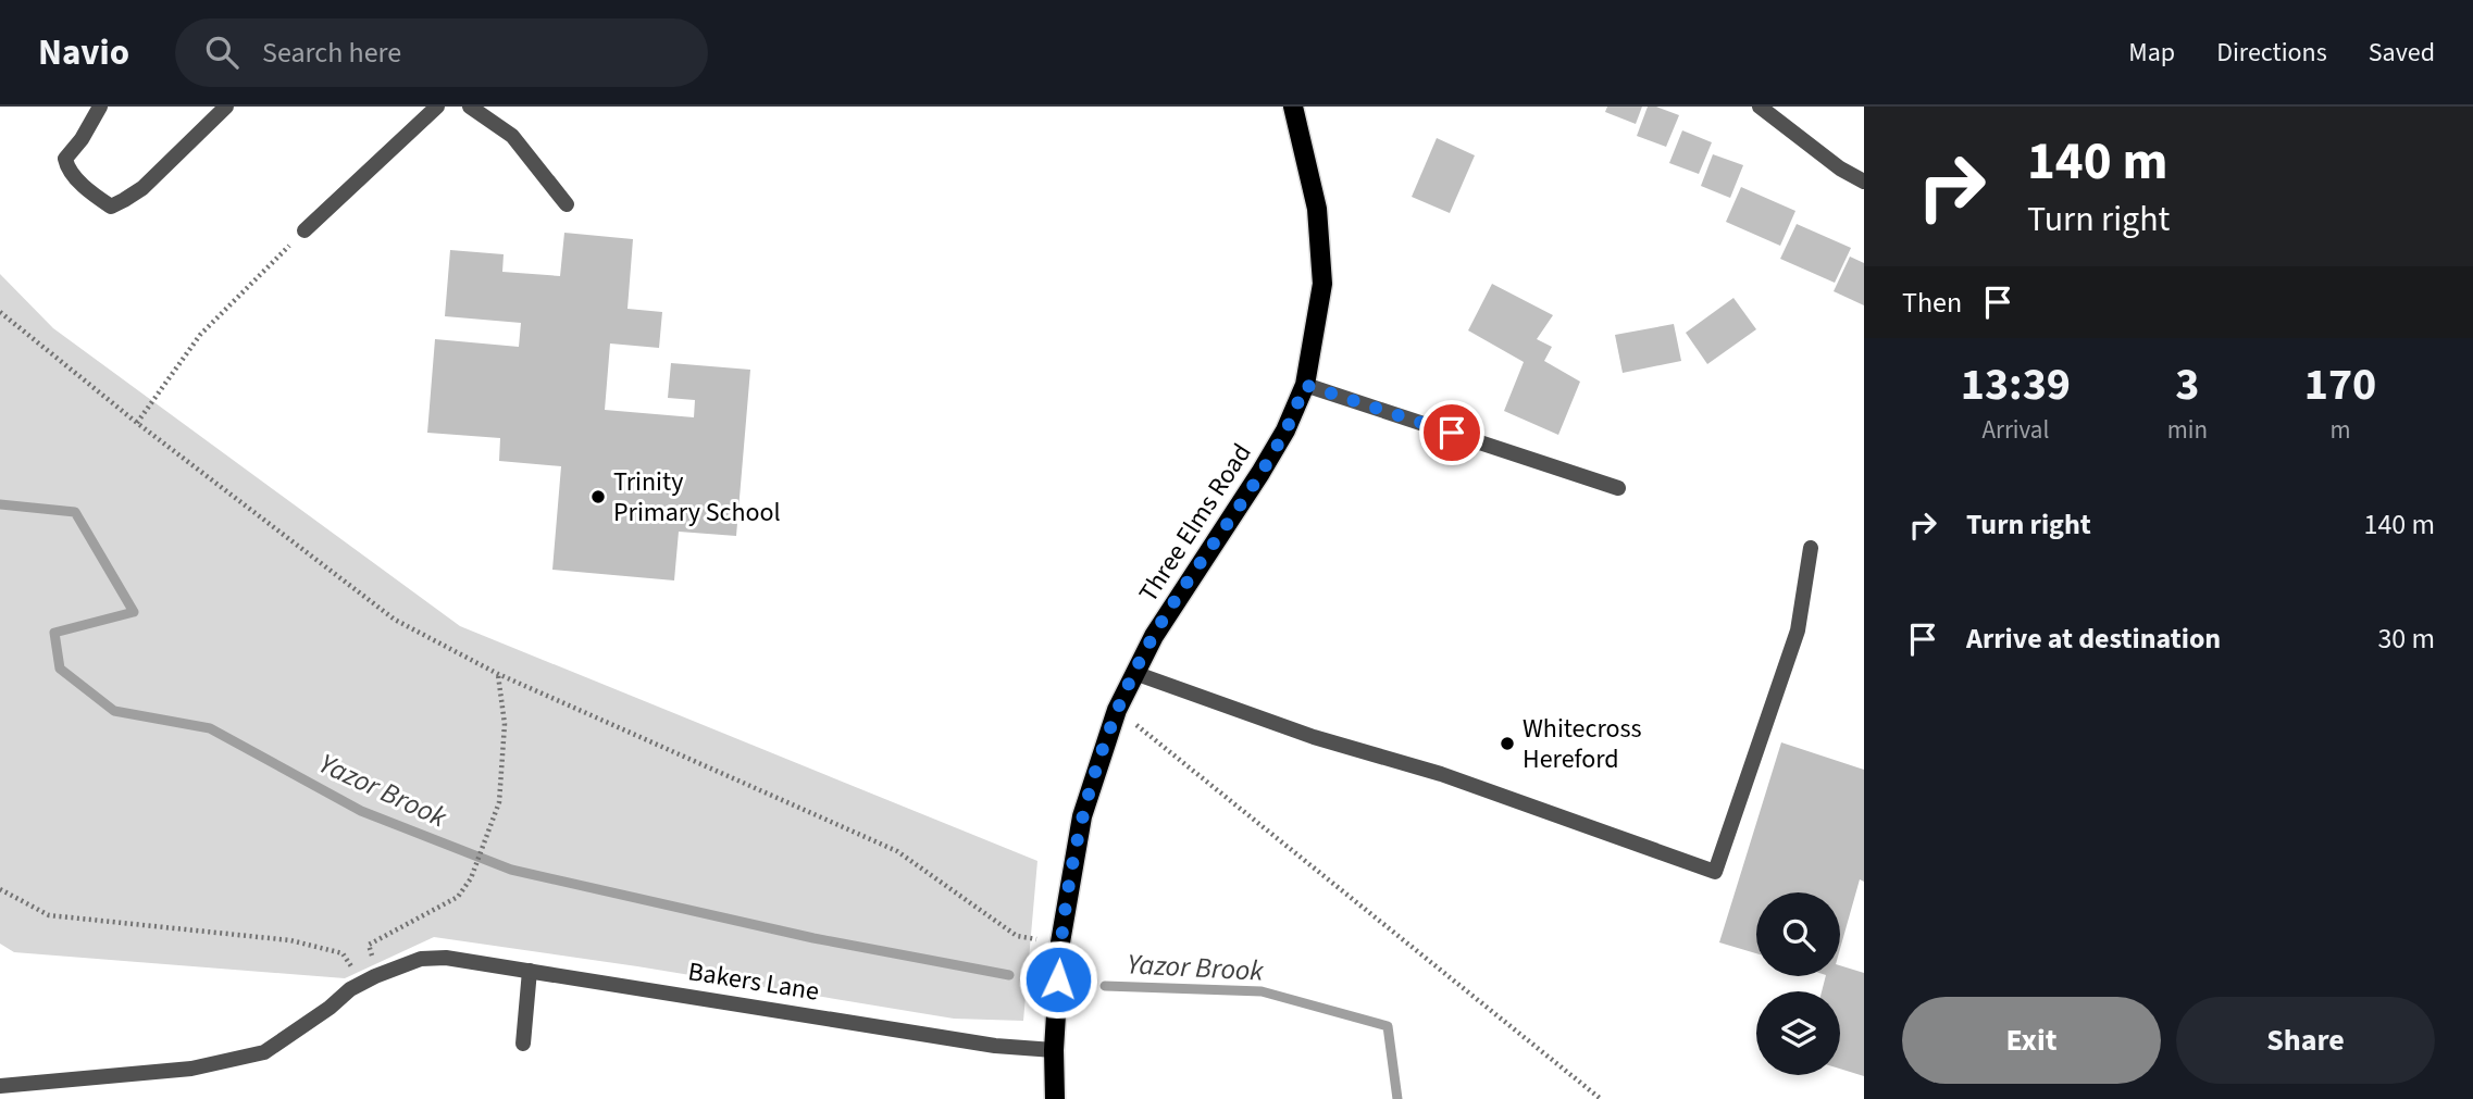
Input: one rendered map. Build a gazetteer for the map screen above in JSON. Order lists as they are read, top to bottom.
{
  "streets": {
    "main road": ["Three Elms Road"],
    "street": ["Bakers Lane"]
  },
  "crossings": [
    ["Three Elms Road", "Bakers Lane"]
  ],
  "water": ["Yazor Brook"],
  "places": ["Trinity Primary School", "Whitecross Hereford"],
  "page": {
    "header": "Navio",
    "search": "Search here",
    "nav": ["Map", "Directions", "Saved"],
    "turn": ["140 m", "Turn right"],
    "then": "Then",
    "eta": [
      "13:39",
      "Arrival",
      "3",
      "min",
      "170",
      "m"
    ],
    "list": [
      {
        "name": "Turn right",
        "value": "140 m"
      },
      {
        "name": "Arrive at destination",
        "value": "30 m"
      }
    ],
    "buttons": ["Exit", "Share"]
  }
}
